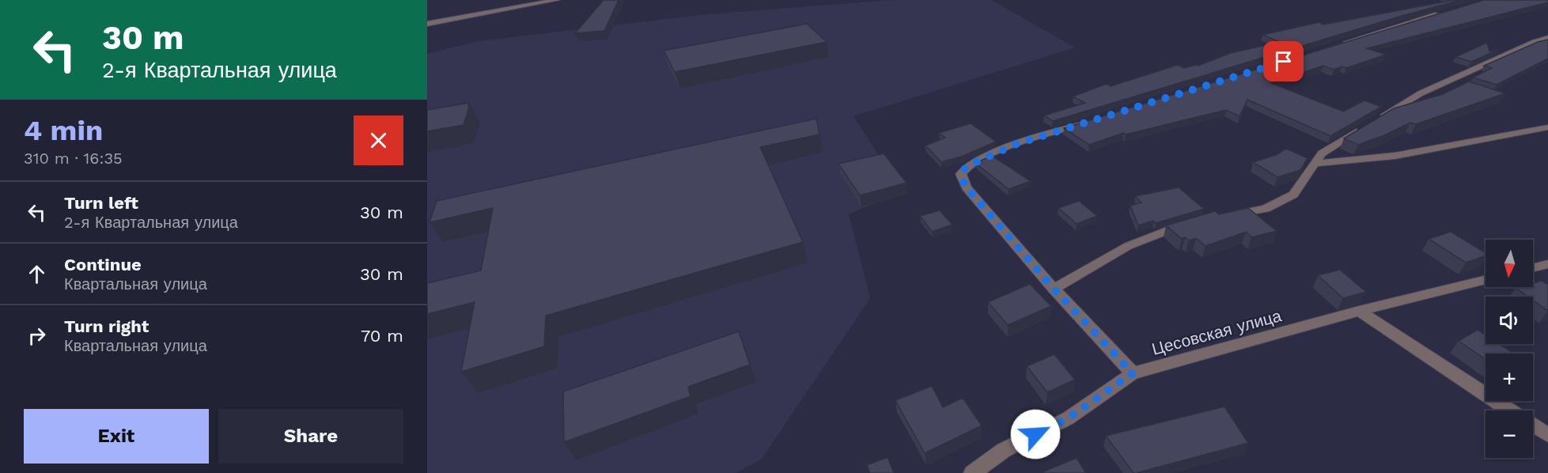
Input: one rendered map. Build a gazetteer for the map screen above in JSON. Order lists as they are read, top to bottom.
{
  "streets": {
    "street": ["Цесовская улица"]
  },
  "north": "bottom",
  "page": {
    "turn": ["30 m", "2-я Квартальная улица"],
    "heading": ["4 min", "310 m · 16:35"],
    "list": [
      {
        "name": "Turn left",
        "note": "2-я Квартальная улица",
        "value": "30 m"
      },
      {
        "name": "Continue",
        "note": "Квартальная улица",
        "value": "30 m"
      },
      {
        "name": "Turn right",
        "note": "Квартальная улица",
        "value": "70 m"
      }
    ],
    "map_buttons": ["+", "−"],
    "buttons": ["Exit", "Share"]
  }
}
